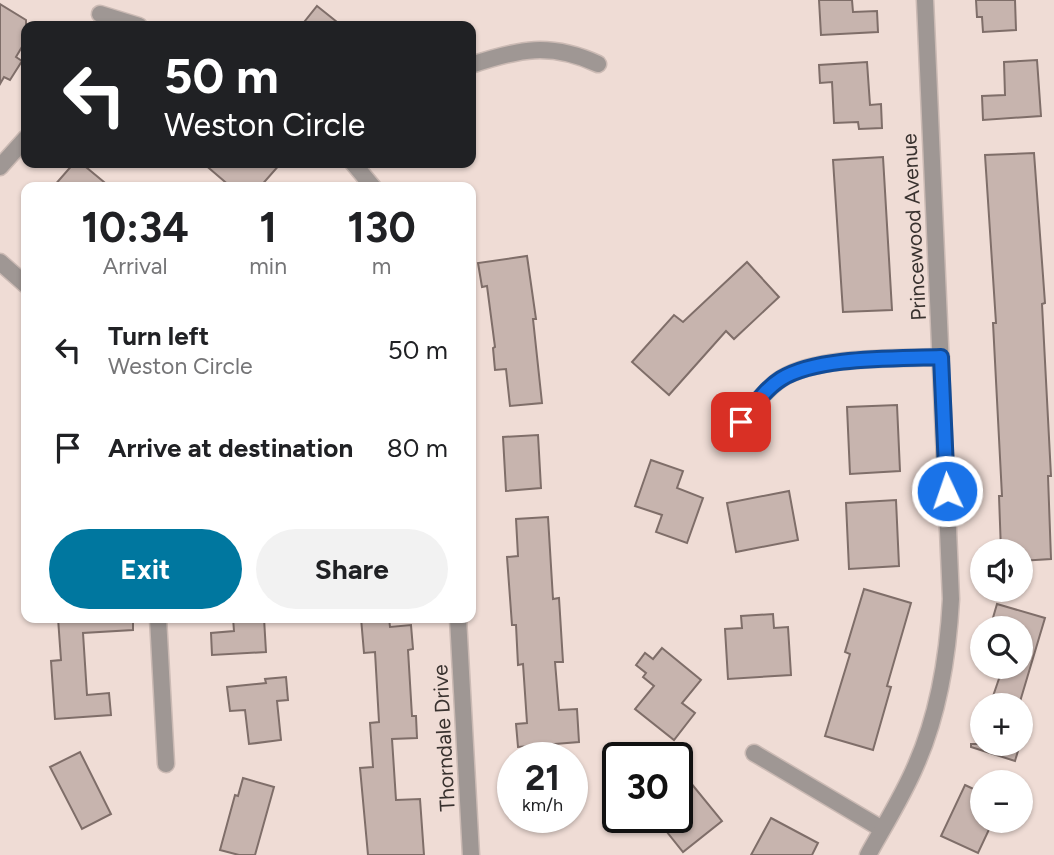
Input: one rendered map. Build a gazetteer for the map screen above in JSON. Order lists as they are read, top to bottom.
{
  "streets": {
    "street": ["Princewood Avenue", "Thorndale Drive"]
  },
  "page": {
    "turn": ["50 m", "Weston Circle"],
    "eta": [
      "10:34",
      "Arrival",
      "1",
      "min",
      "130",
      "m"
    ],
    "list": [
      {
        "name": "Turn left",
        "note": "Weston Circle",
        "value": "50 m"
      },
      {
        "name": "Arrive at destination",
        "value": "80 m"
      }
    ],
    "buttons": ["Exit", "Share"],
    "map_buttons": ["+", "−"],
    "speed": "21 km/h",
    "limit": "30"
  }
}
